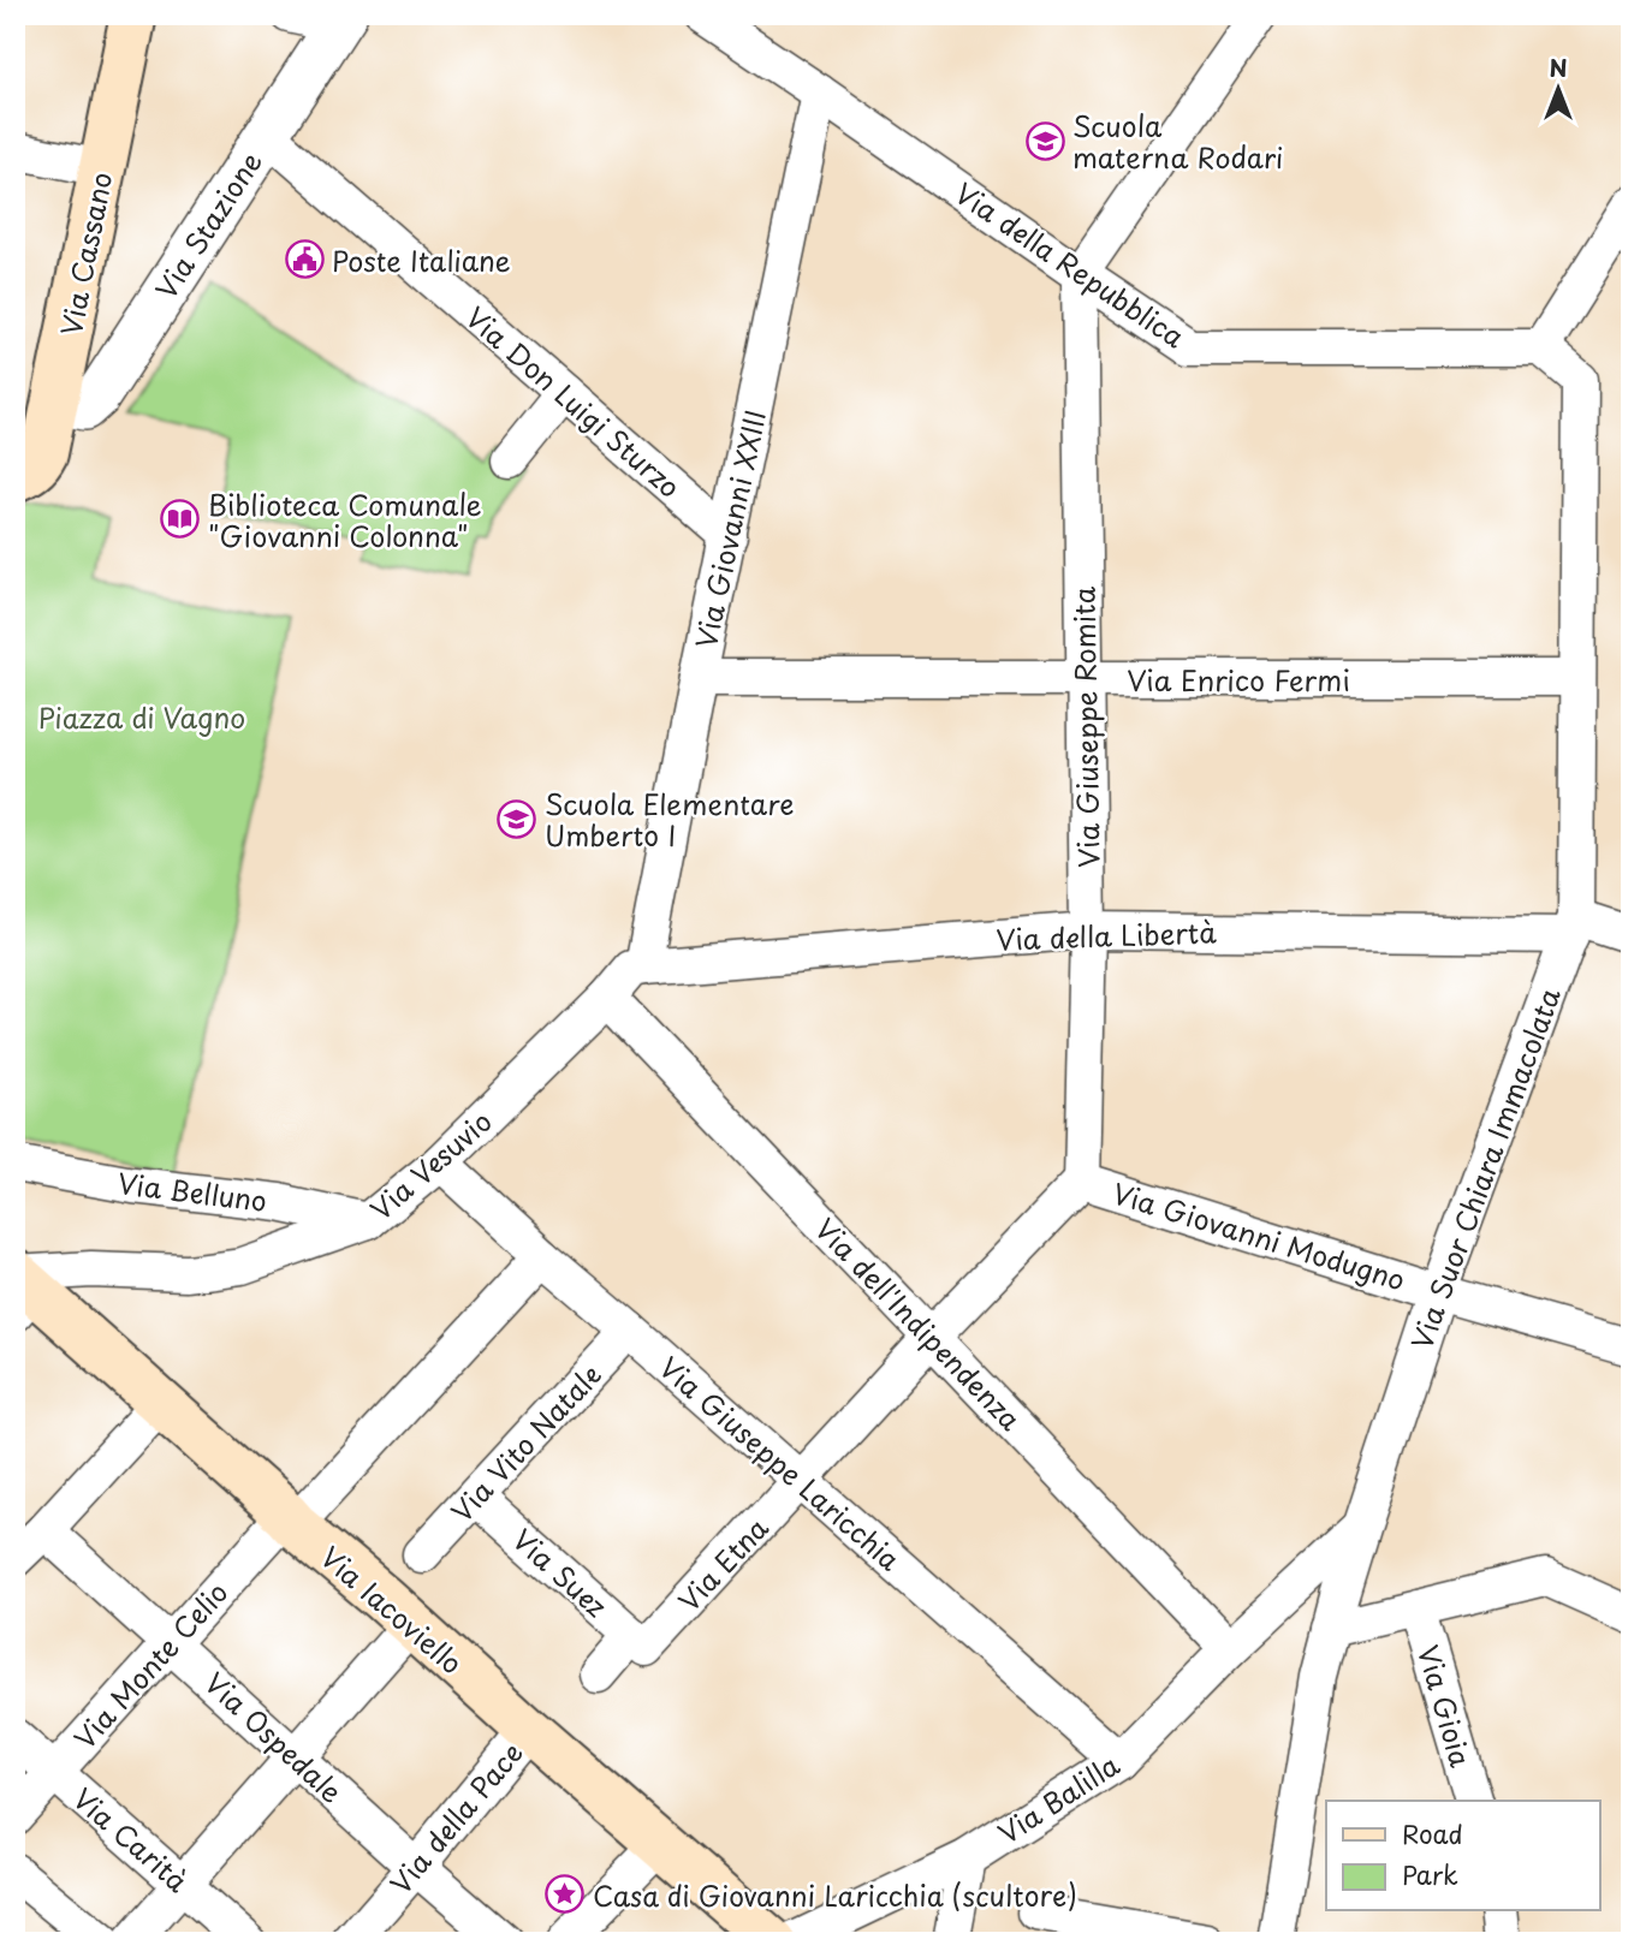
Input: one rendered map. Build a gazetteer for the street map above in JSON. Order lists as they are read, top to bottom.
{
  "streets": {
    "main road": ["Via Cassano", "Via Iacoviello"],
    "street": [
      "Via Stazione",
      "Via della Repubblica",
      "Via Don Luigi Sturzo",
      "Via Giovanni XXIII",
      "Via Enrico Fermi",
      "Via Giuseppe Romita",
      "Via della Libertà",
      "Via Vesuvio",
      "Via Suor Chiara Immacolata",
      "Via Belluno",
      "Via Giovanni Modugno",
      "Via dell'Indipendenza",
      "Via Vito Natale",
      "Via Giuseppe Laricchia",
      "Via Etna",
      "Via Suez",
      "Via Monte Celio",
      "Via Gioia",
      "Via Ospedale",
      "Via Balilla",
      "Via della Pace",
      "Via Carità"
    ]
  },
  "crossings": [
    ["Via Stazione", "Via Cassano"],
    ["Via Stazione", "Via Don Luigi Sturzo"],
    ["Via della Repubblica", "Via Giovanni XXIII"],
    ["Via della Repubblica", "Via Giuseppe Romita"],
    ["Via della Repubblica", "Via Suor Chiara Immacolata"],
    ["Via Don Luigi Sturzo", "Via Giovanni XXIII"],
    ["Via Giovanni XXIII", "Via Enrico Fermi"],
    ["Via Giovanni XXIII", "Via della Libertà"],
    ["Via Giovanni XXIII", "Via Vesuvio"],
    ["Via Enrico Fermi", "Via Giuseppe Romita"],
    ["Via Enrico Fermi", "Via Suor Chiara Immacolata"],
    ["Via Giuseppe Romita", "Via della Libertà"],
    ["Via Giuseppe Romita", "Via Giovanni Modugno"],
    ["Via Giuseppe Romita", "Via Etna"],
    ["Via della Libertà", "Via Vesuvio"],
    ["Via della Libertà", "Via Suor Chiara Immacolata"],
    ["Via Vesuvio", "Via Belluno"],
    ["Via Vesuvio", "Via dell'Indipendenza"],
    ["Via Vesuvio", "Via Giuseppe Laricchia"],
    ["Via Vesuvio", "Via Iacoviello"],
    ["Via Suor Chiara Immacolata", "Via Giovanni Modugno"],
    ["Via Suor Chiara Immacolata", "Via Balilla"],
    ["Via Giovanni Modugno", "Via Etna"],
    ["Via dell'Indipendenza", "Via Etna"],
    ["Via dell'Indipendenza", "Via Balilla"],
    ["Via Vito Natale", "Via Giuseppe Laricchia"],
    ["Via Vito Natale", "Via Suez"],
    ["Via Giuseppe Laricchia", "Via Etna"],
    ["Via Giuseppe Laricchia", "Via Monte Celio"],
    ["Via Giuseppe Laricchia", "Via Balilla"],
    ["Via Etna", "Via Suez"],
    ["Via Iacoviello", "Via Monte Celio"],
    ["Via Iacoviello", "Via della Pace"],
    ["Via Monte Celio", "Via Ospedale"],
    ["Via Monte Celio", "Via Carità"],
    ["Via Ospedale", "Via della Pace"]
  ],
  "parks": ["Piazza di Vagno"],
  "places": {
    "school or university": ["Scuola materna Rodari", "Scuola Elementare Umberto I"],
    "public building": ["Poste Italiane"],
    "library": ["Biblioteca Comunale \"Giovanni Colonna\""],
    "place": ["Casa di Giovanni Laricchia (scultore)"]
  },
  "legend": ["Road", "Park"],
  "north": "top"
}
